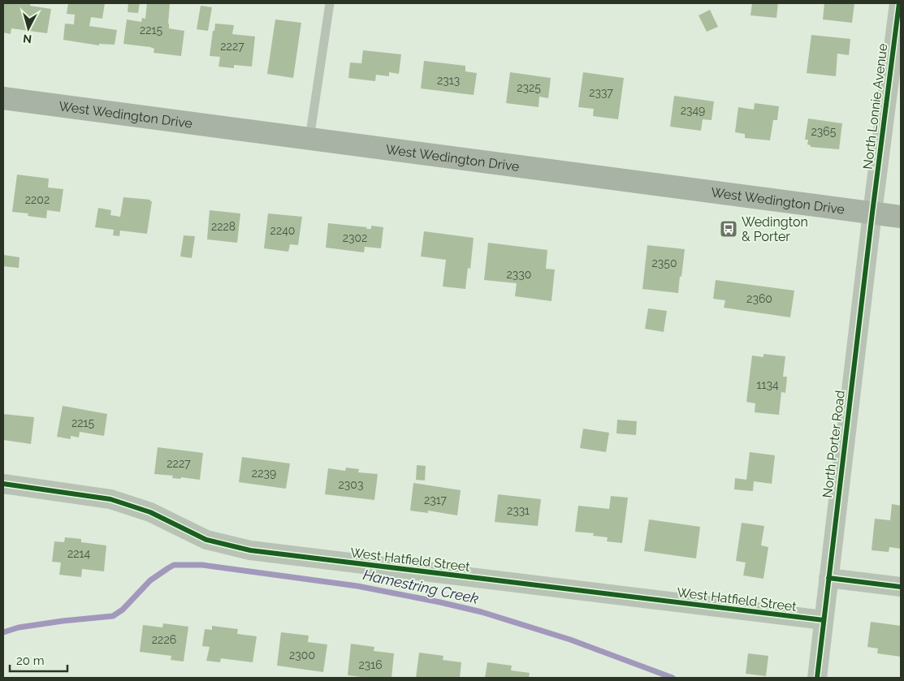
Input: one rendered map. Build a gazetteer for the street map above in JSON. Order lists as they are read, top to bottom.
{
  "streets": {
    "main road": ["West Wedington Drive"],
    "street": ["North Lonnie Avenue", "North Porter Road", "West Hatfield Street"]
  },
  "crossings": [
    ["North Lonnie Avenue", "West Wedington Drive"],
    ["North Lonnie Avenue", "North Porter Road"],
    ["West Wedington Drive", "North Porter Road"],
    ["North Porter Road", "West Hatfield Street"]
  ],
  "water": ["Hamestring Creek"],
  "places": {
    "bus stop": ["Wedington & Porter"]
  },
  "house_numbers": [
    "2215",
    "2227",
    "2313",
    "2325",
    "2337",
    "2349",
    "2365",
    "2202",
    "2228",
    "2240",
    "2302",
    "2350",
    "2330",
    "2360",
    "1134",
    "2215",
    "2227",
    "2239",
    "2303",
    "2317",
    "2331",
    "2214",
    "2226",
    "2300",
    "2316"
  ],
  "scale_bar": "20 m",
  "north": "bottom"
}
